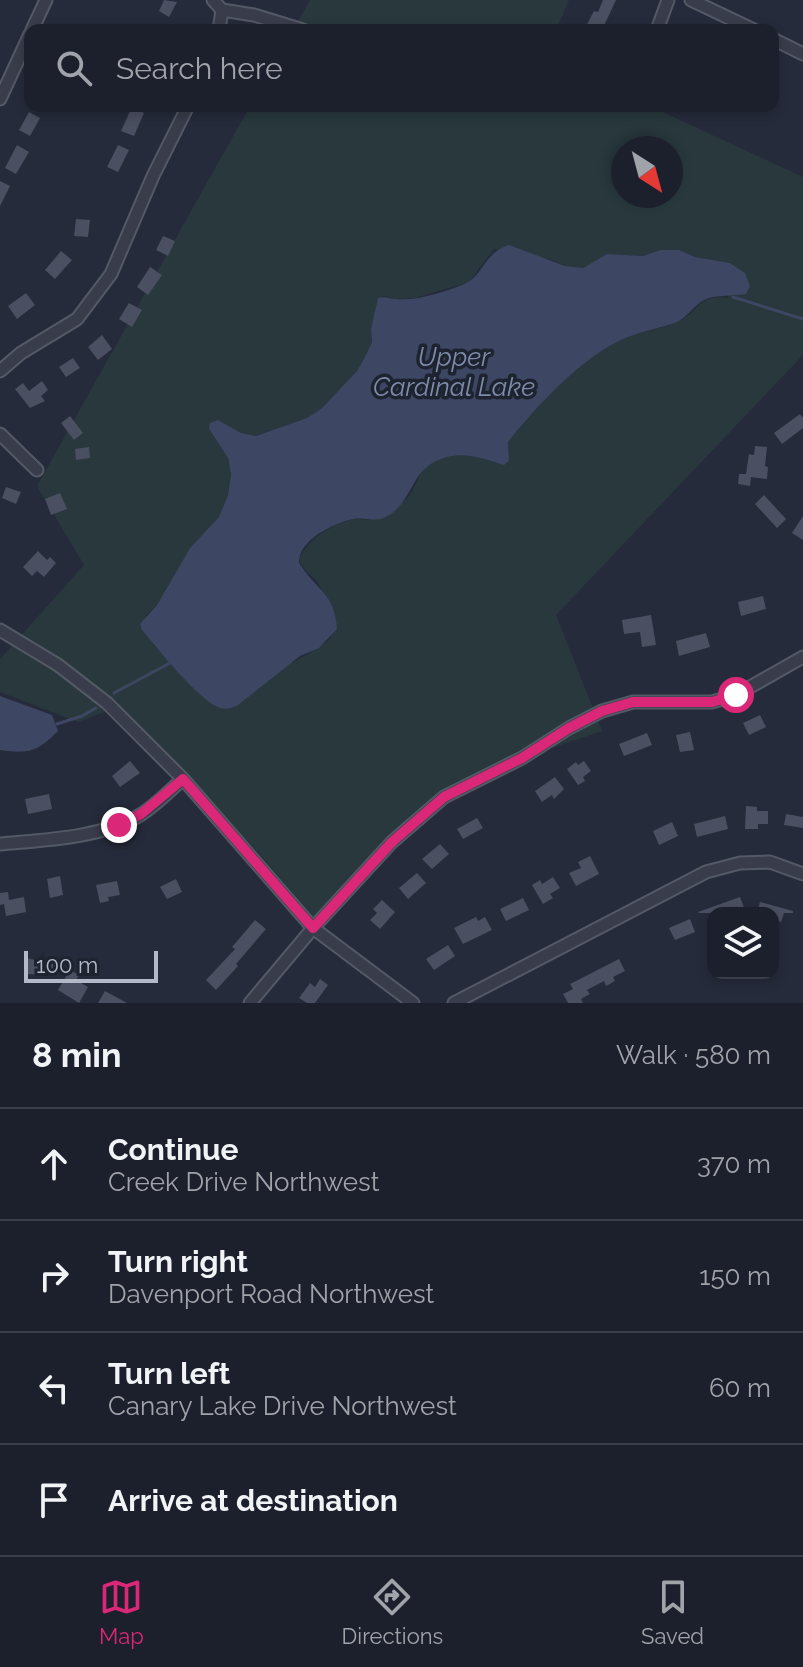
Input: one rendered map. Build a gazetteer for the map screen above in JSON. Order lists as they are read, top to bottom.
{
  "water": ["Upper Cardinal Lake"],
  "scale_bar": "100 m",
  "north": "bottom right",
  "page": {
    "search": "Search here",
    "scale": "100 m",
    "heading": ["8 min", "Walk · 580 m"],
    "list": [
      ["Continue", "Creek Drive Northwest", "370 m"],
      ["Turn right", "Davenport Road Northwest", "150 m"],
      ["Turn left", "Canary Lake Drive Northwest", "60 m"],
      "Arrive at destination"
    ],
    "nav": ["Map", "Directions", "Saved"]
  }
}
